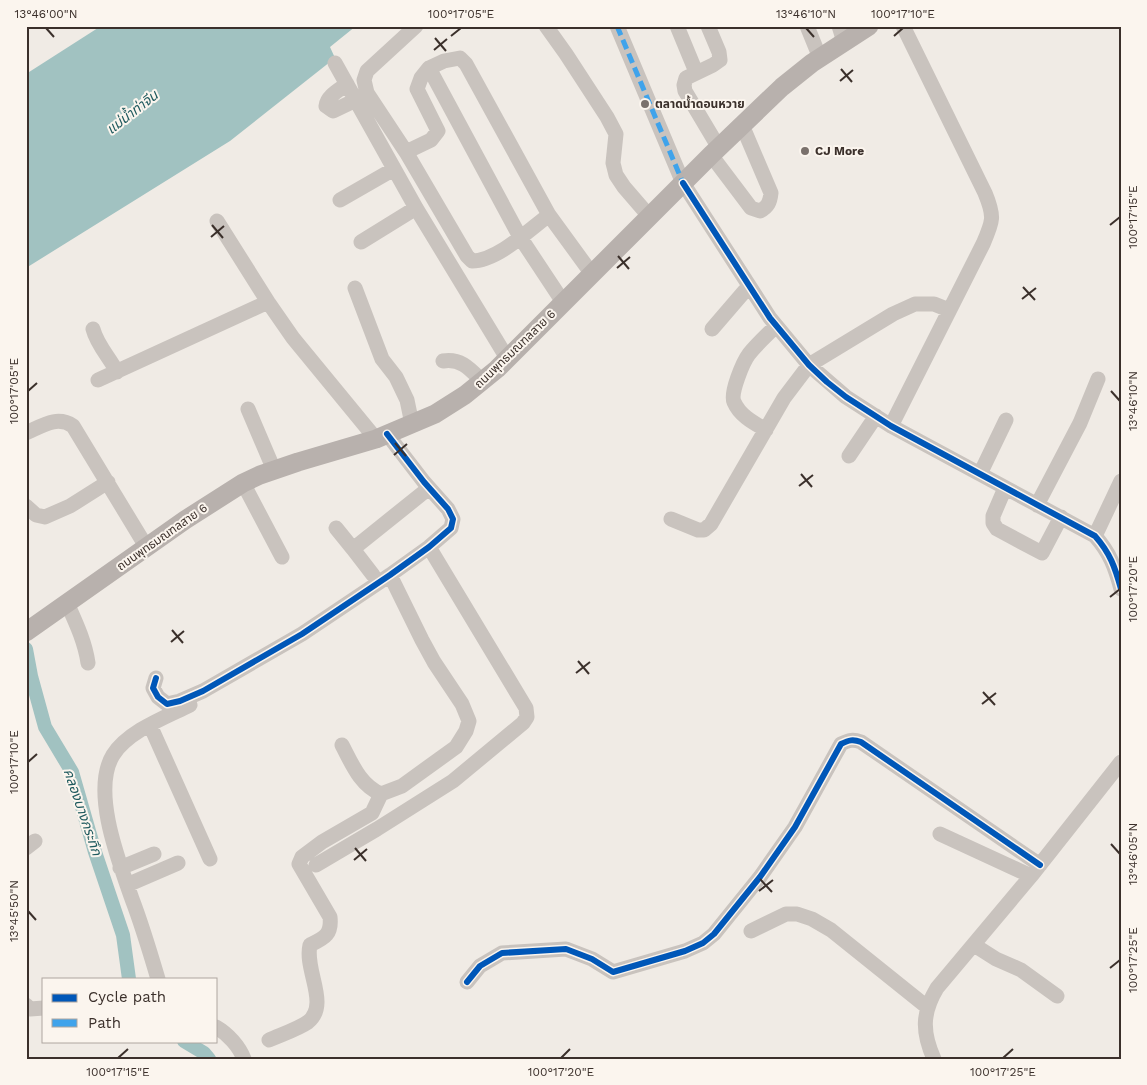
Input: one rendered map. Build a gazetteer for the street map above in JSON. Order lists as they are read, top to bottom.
{
  "streets": {
    "main road": ["ถนนพุทธมณฑลสาย 6"]
  },
  "water": ["แม่น้ำท่าจีน", "คลองบางกระทึก"],
  "places": ["ตลาดน้ำดอนหวาย", "CJ More"],
  "legend": ["Cycle path", "Path"],
  "coordinates": [
    "13°46'00\"N",
    "100°17'05\"E",
    "13°46'10\"N",
    "100°17'10\"E",
    "100°17'15\"E",
    "100°17'20\"E",
    "13°46'05\"N",
    "13°45'50\"N",
    "100°17'25\"E"
  ]
}
